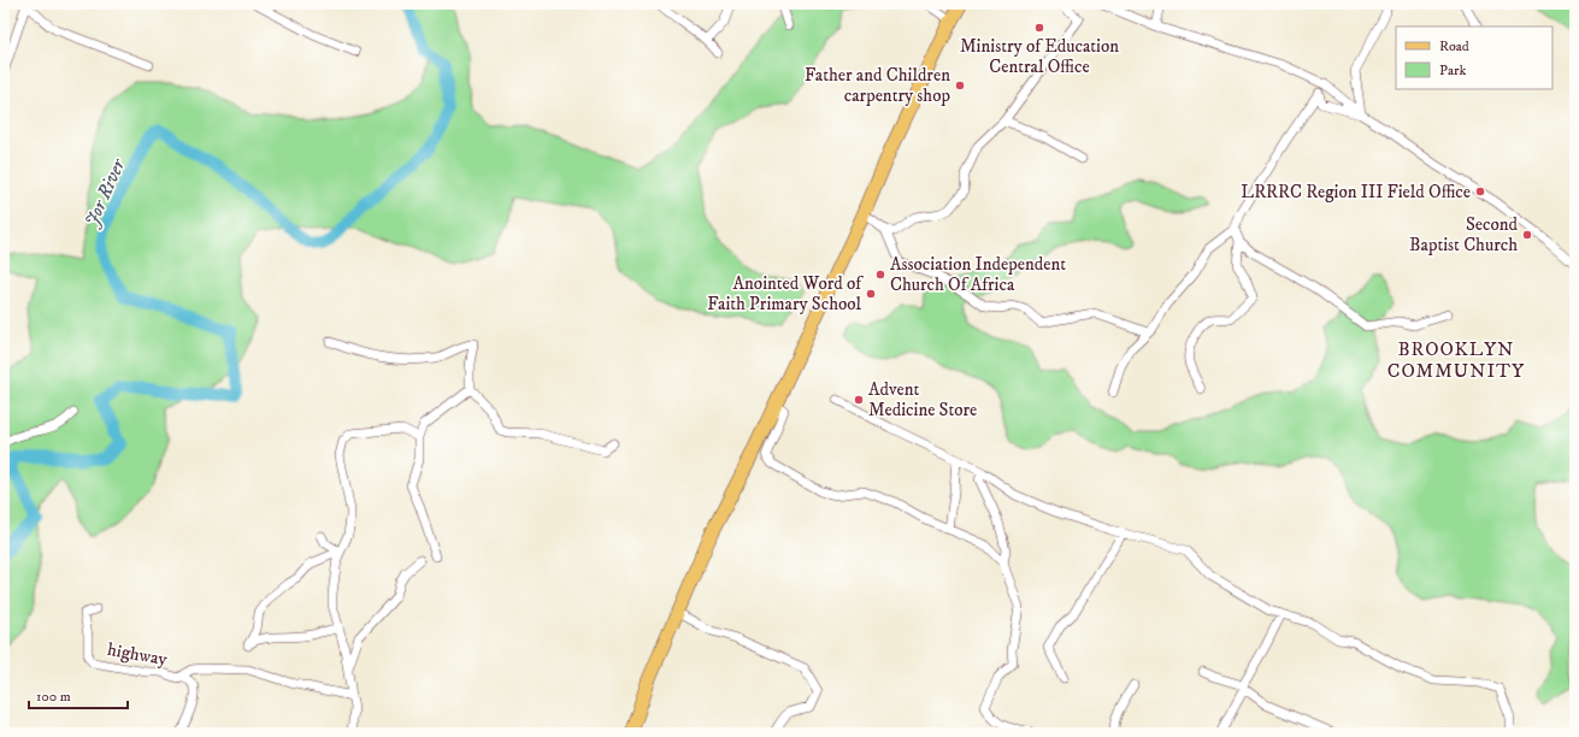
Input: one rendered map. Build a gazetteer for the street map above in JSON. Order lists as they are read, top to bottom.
{
  "streets": {
    "street": ["highway"]
  },
  "districts": ["BROOKLYN COMMUNITY"],
  "water": ["Jor River"],
  "places": [
    "Ministry of Education Central Office",
    "Father and Children carpentry shop",
    "LRRRC Region III Field Office",
    "Second Baptist Church",
    "Association Independent Church Of Africa",
    "Anointed Word of Faith Primary School",
    "Advent Medicine Store"
  ],
  "legend": ["Road", "Park"],
  "scale_bar": "100 m"
}
